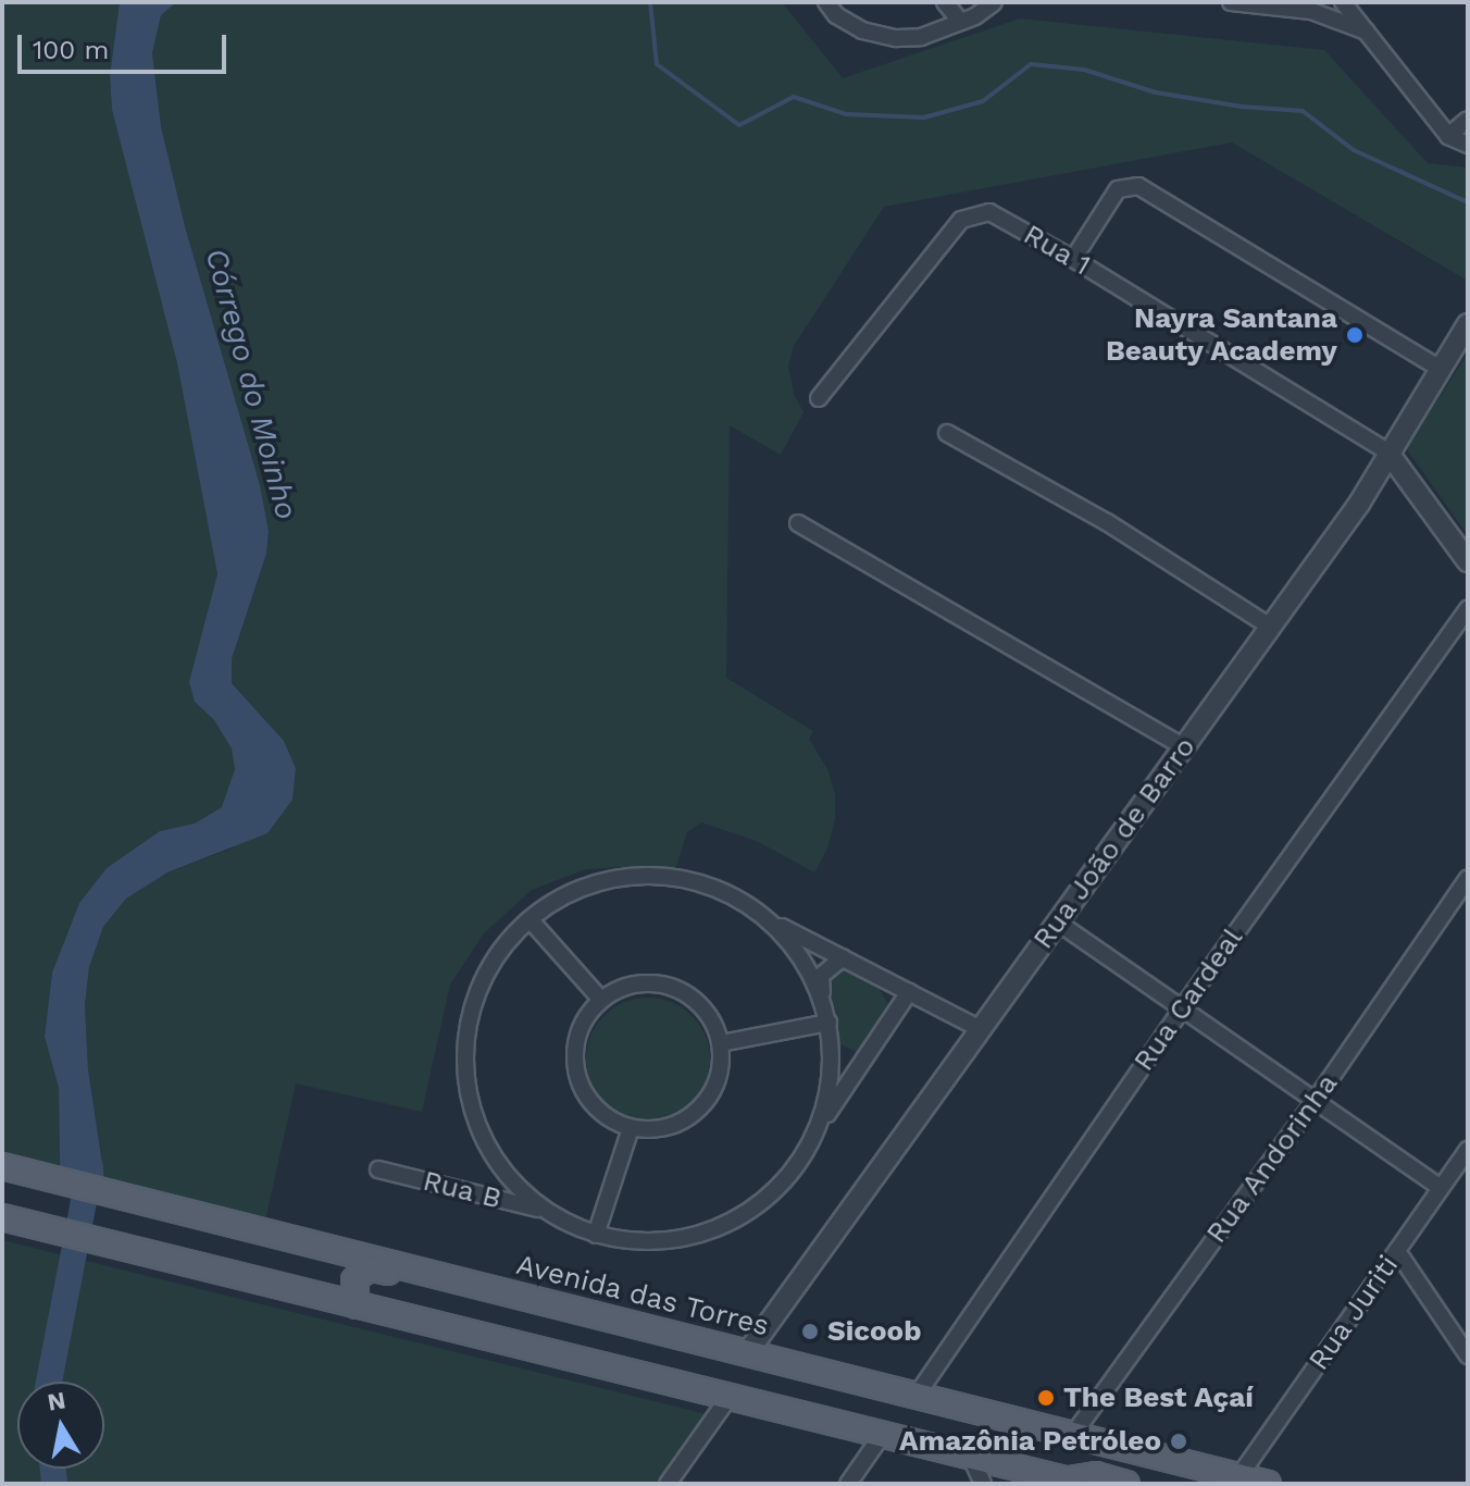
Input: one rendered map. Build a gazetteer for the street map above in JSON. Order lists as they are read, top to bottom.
{
  "streets": {
    "main road": ["Avenida das Torres"],
    "street": [
      "Rua 1",
      "Rua João de Barro",
      "Rua Cardeal",
      "Rua Andorinha",
      "Rua B",
      "Rua Juriti"
    ]
  },
  "crossings": [
    ["Rua 1", "Rua João de Barro"],
    ["Rua João de Barro", "Avenida das Torres"],
    ["Rua Cardeal", "Avenida das Torres"],
    ["Rua Andorinha", "Avenida das Torres"],
    ["Avenida das Torres", "Rua Juriti"]
  ],
  "water": ["Córrego do Moinho"],
  "places": [
    "Nayra Santana Beauty Academy",
    "Sicoob",
    "The Best Açaí",
    "Amazônia Petróleo"
  ],
  "scale_bar": "100 m",
  "north": "top"
}
